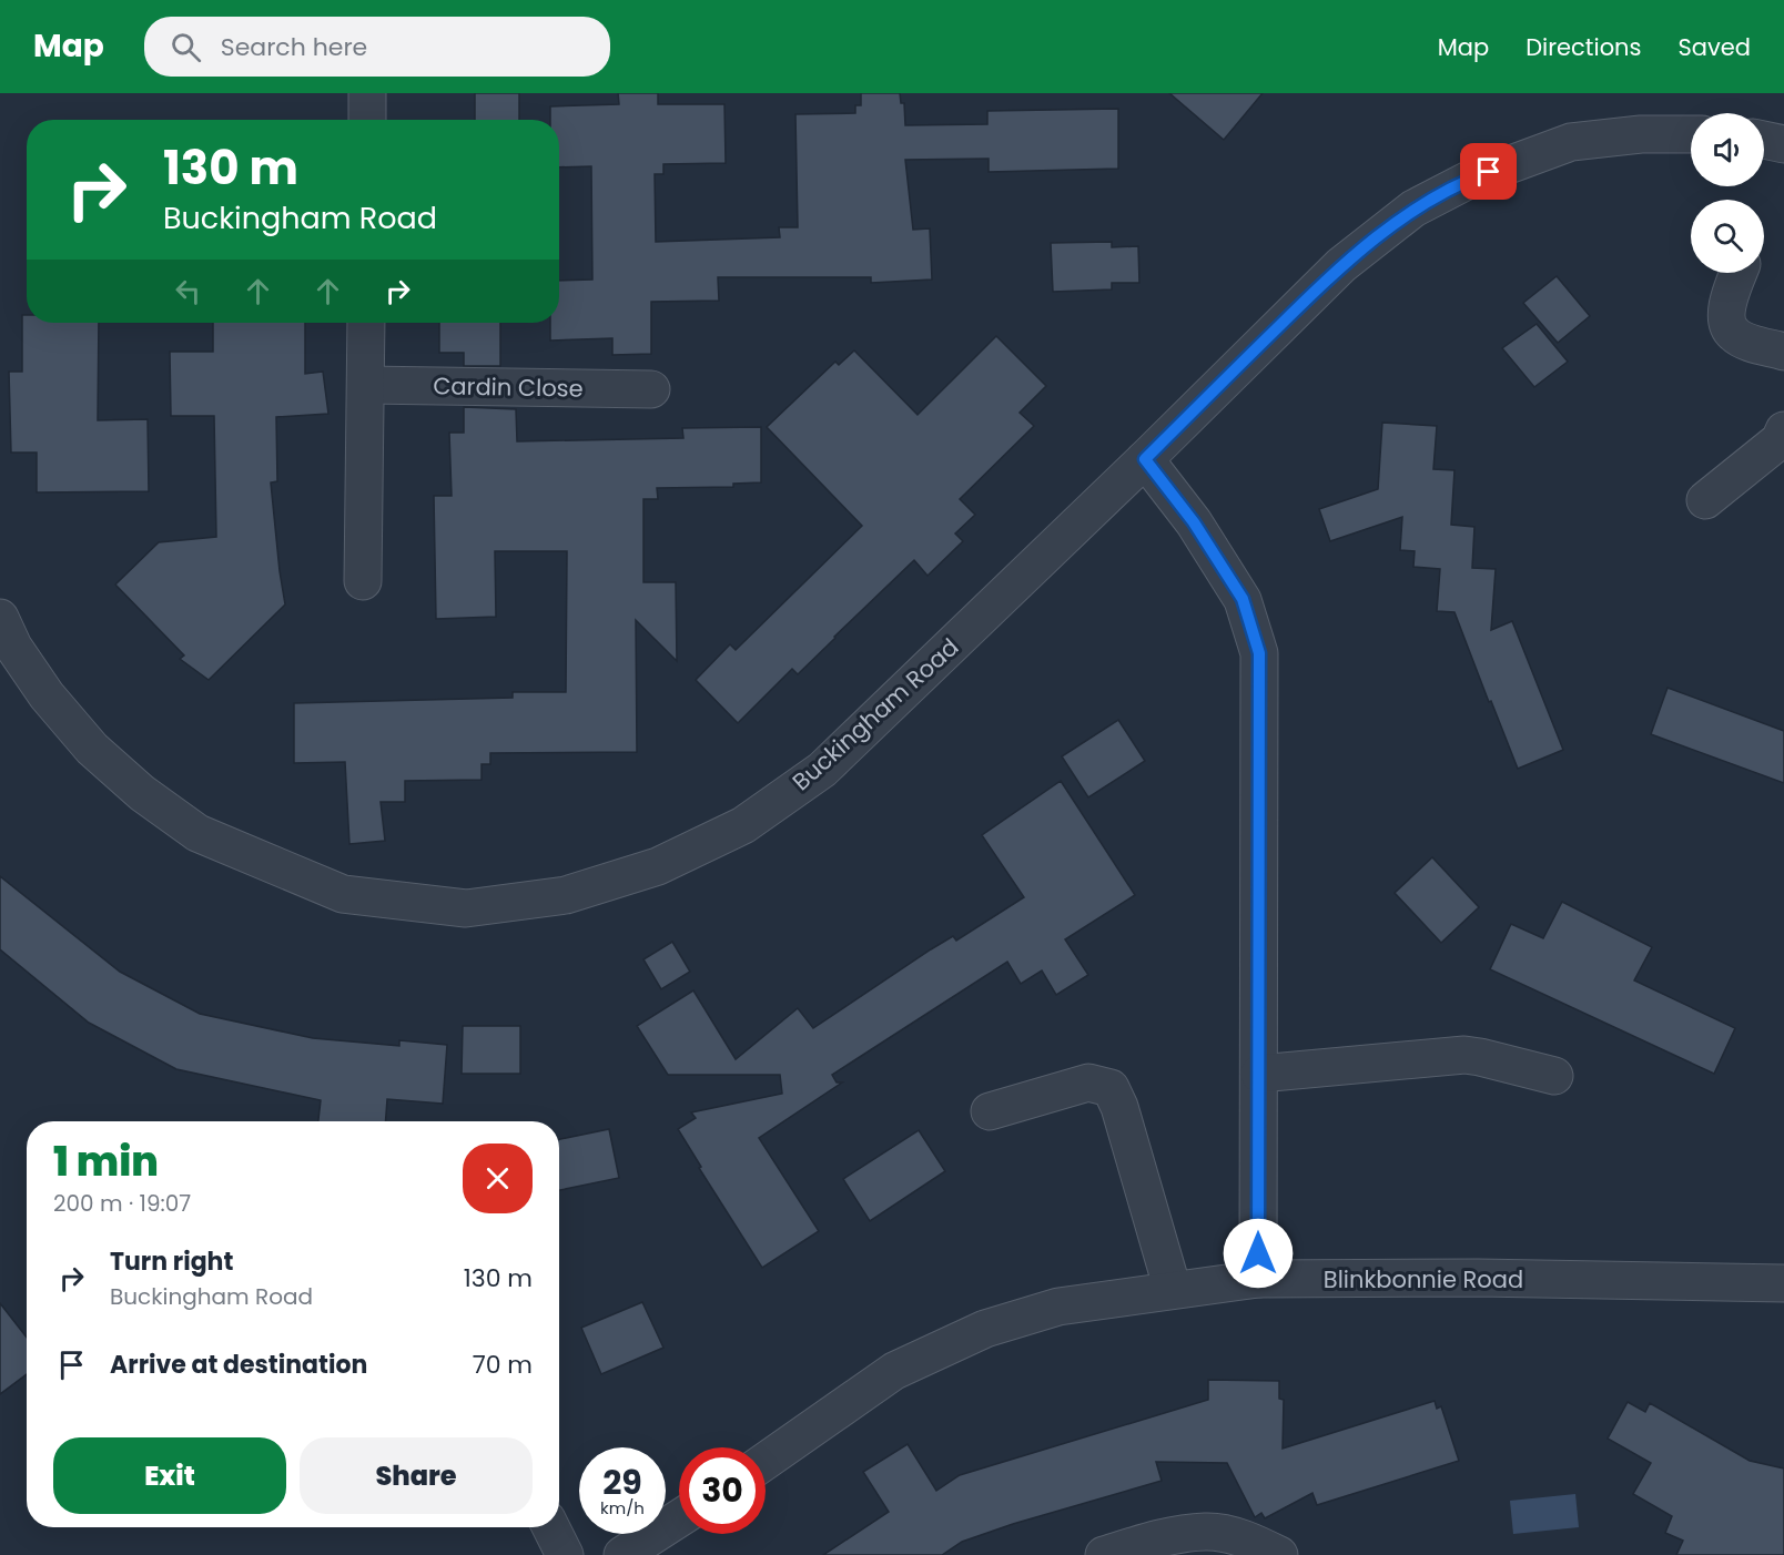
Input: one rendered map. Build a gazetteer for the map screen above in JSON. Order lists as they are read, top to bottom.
{
  "streets": {
    "street": ["Cardin Close", "Buckingham Road", "Blinkbonnie Road"]
  },
  "page": {
    "header": "Map",
    "search": "Search here",
    "nav": ["Map", "Directions", "Saved"],
    "turn": ["130 m", "Buckingham Road"],
    "heading": ["1 min", "200 m · 19:07"],
    "list": [
      {
        "name": "Turn right",
        "note": "Buckingham Road",
        "value": "130 m"
      },
      {
        "name": "Arrive at destination",
        "value": "70 m"
      }
    ],
    "buttons": ["Exit", "Share"],
    "speed": "29 km/h",
    "limit": "30"
  }
}
